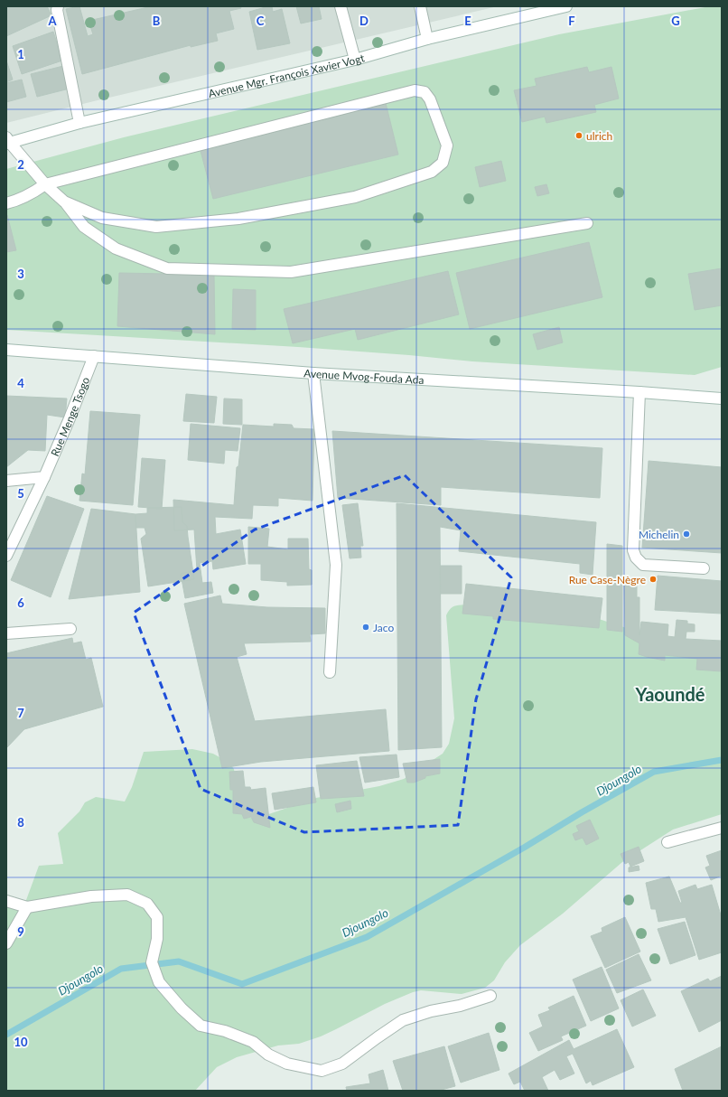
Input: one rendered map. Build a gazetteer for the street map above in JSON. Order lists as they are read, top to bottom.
{
  "streets": {
    "main road": ["Avenue Mgr. François Xavier Vogt", "Avenue Mvog-Fouda Ada", "Rue Menge Tsogo"]
  },
  "crossings": [
    ["Avenue Mvog-Fouda Ada", "Rue Menge Tsogo"]
  ],
  "districts": ["Yaoundé"],
  "water": ["Djoungolo"],
  "places": [
    "ulrich",
    "Michelin",
    "Rue Case-Nègre",
    "Jaco"
  ],
  "grid": {
    "columns": [
      "A",
      "B",
      "C",
      "D",
      "E",
      "F",
      "G"
    ],
    "rows": [
      "1",
      "2",
      "3",
      "4",
      "5",
      "6",
      "7",
      "8",
      "9",
      "10"
    ]
  }
}
